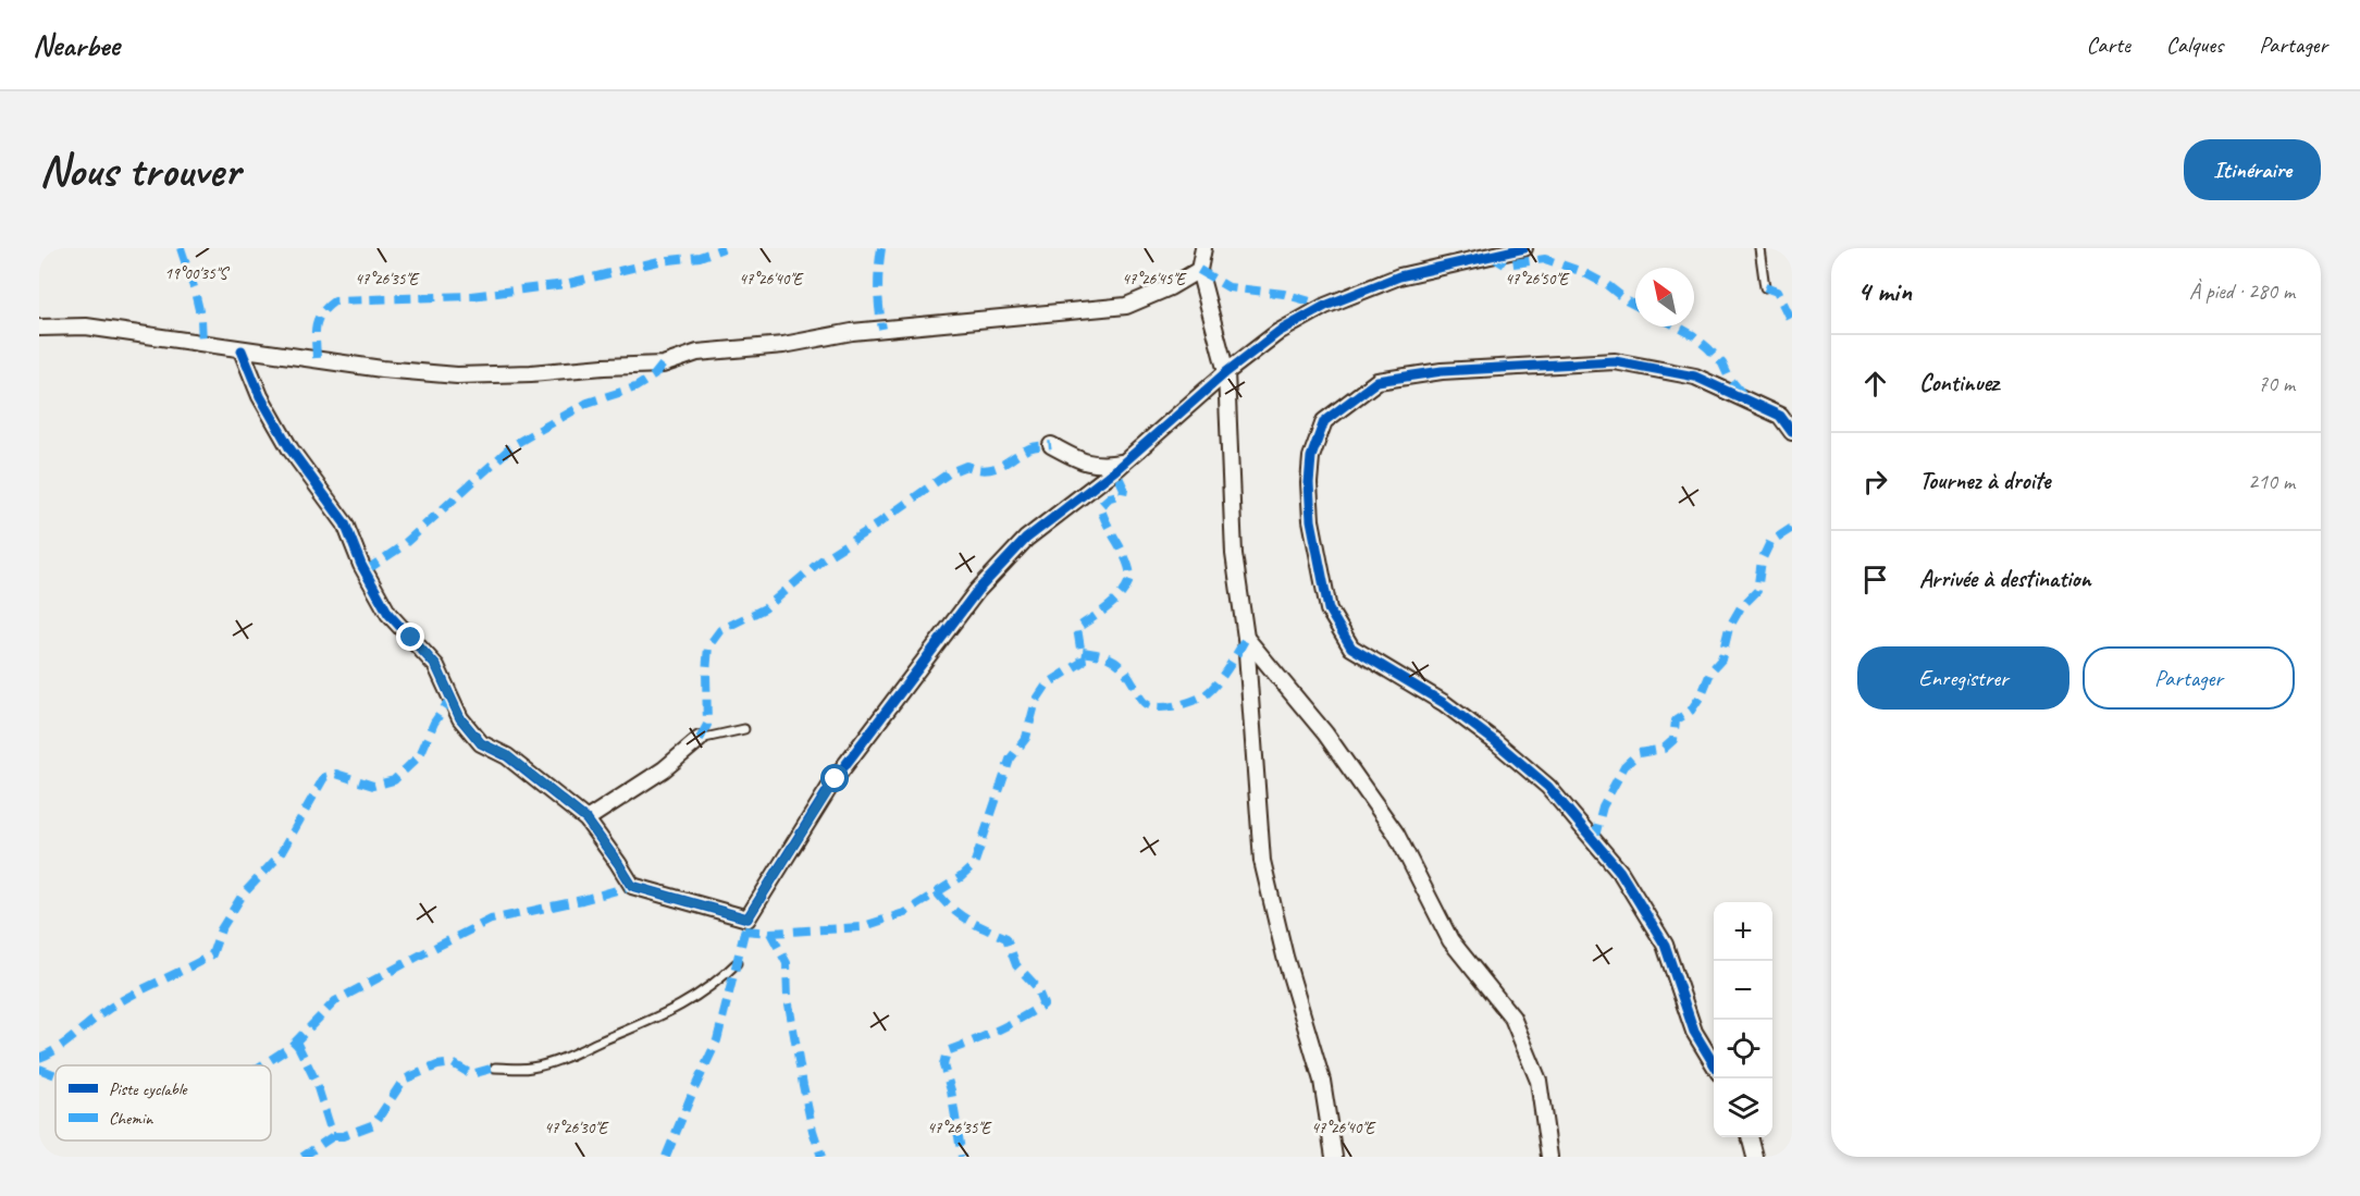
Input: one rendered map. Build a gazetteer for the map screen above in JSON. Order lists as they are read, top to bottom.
{
  "legend": ["Piste cyclable", "Chemin"],
  "north": "top left",
  "page": {
    "header": "Nearbee",
    "nav": ["Carte", "Calques", "Partager"],
    "buttons": [
      "Itinéraire",
      ["Enregistrer", "Partager"]
    ],
    "title": "Nous trouver",
    "heading": ["4 min", "À pied · 280 m"],
    "list": [
      ["Continuez", "70 m"],
      ["Tournez à droite", "210 m"],
      "Arrivée à destination"
    ],
    "map_buttons": ["+", "−"]
  },
  "coordinates": [
    "19°00'35\"S",
    "47°26'35\"E",
    "47°26'40\"E",
    "47°26'45\"E",
    "47°26'50\"E",
    "47°26'30\"E"
  ]
}
